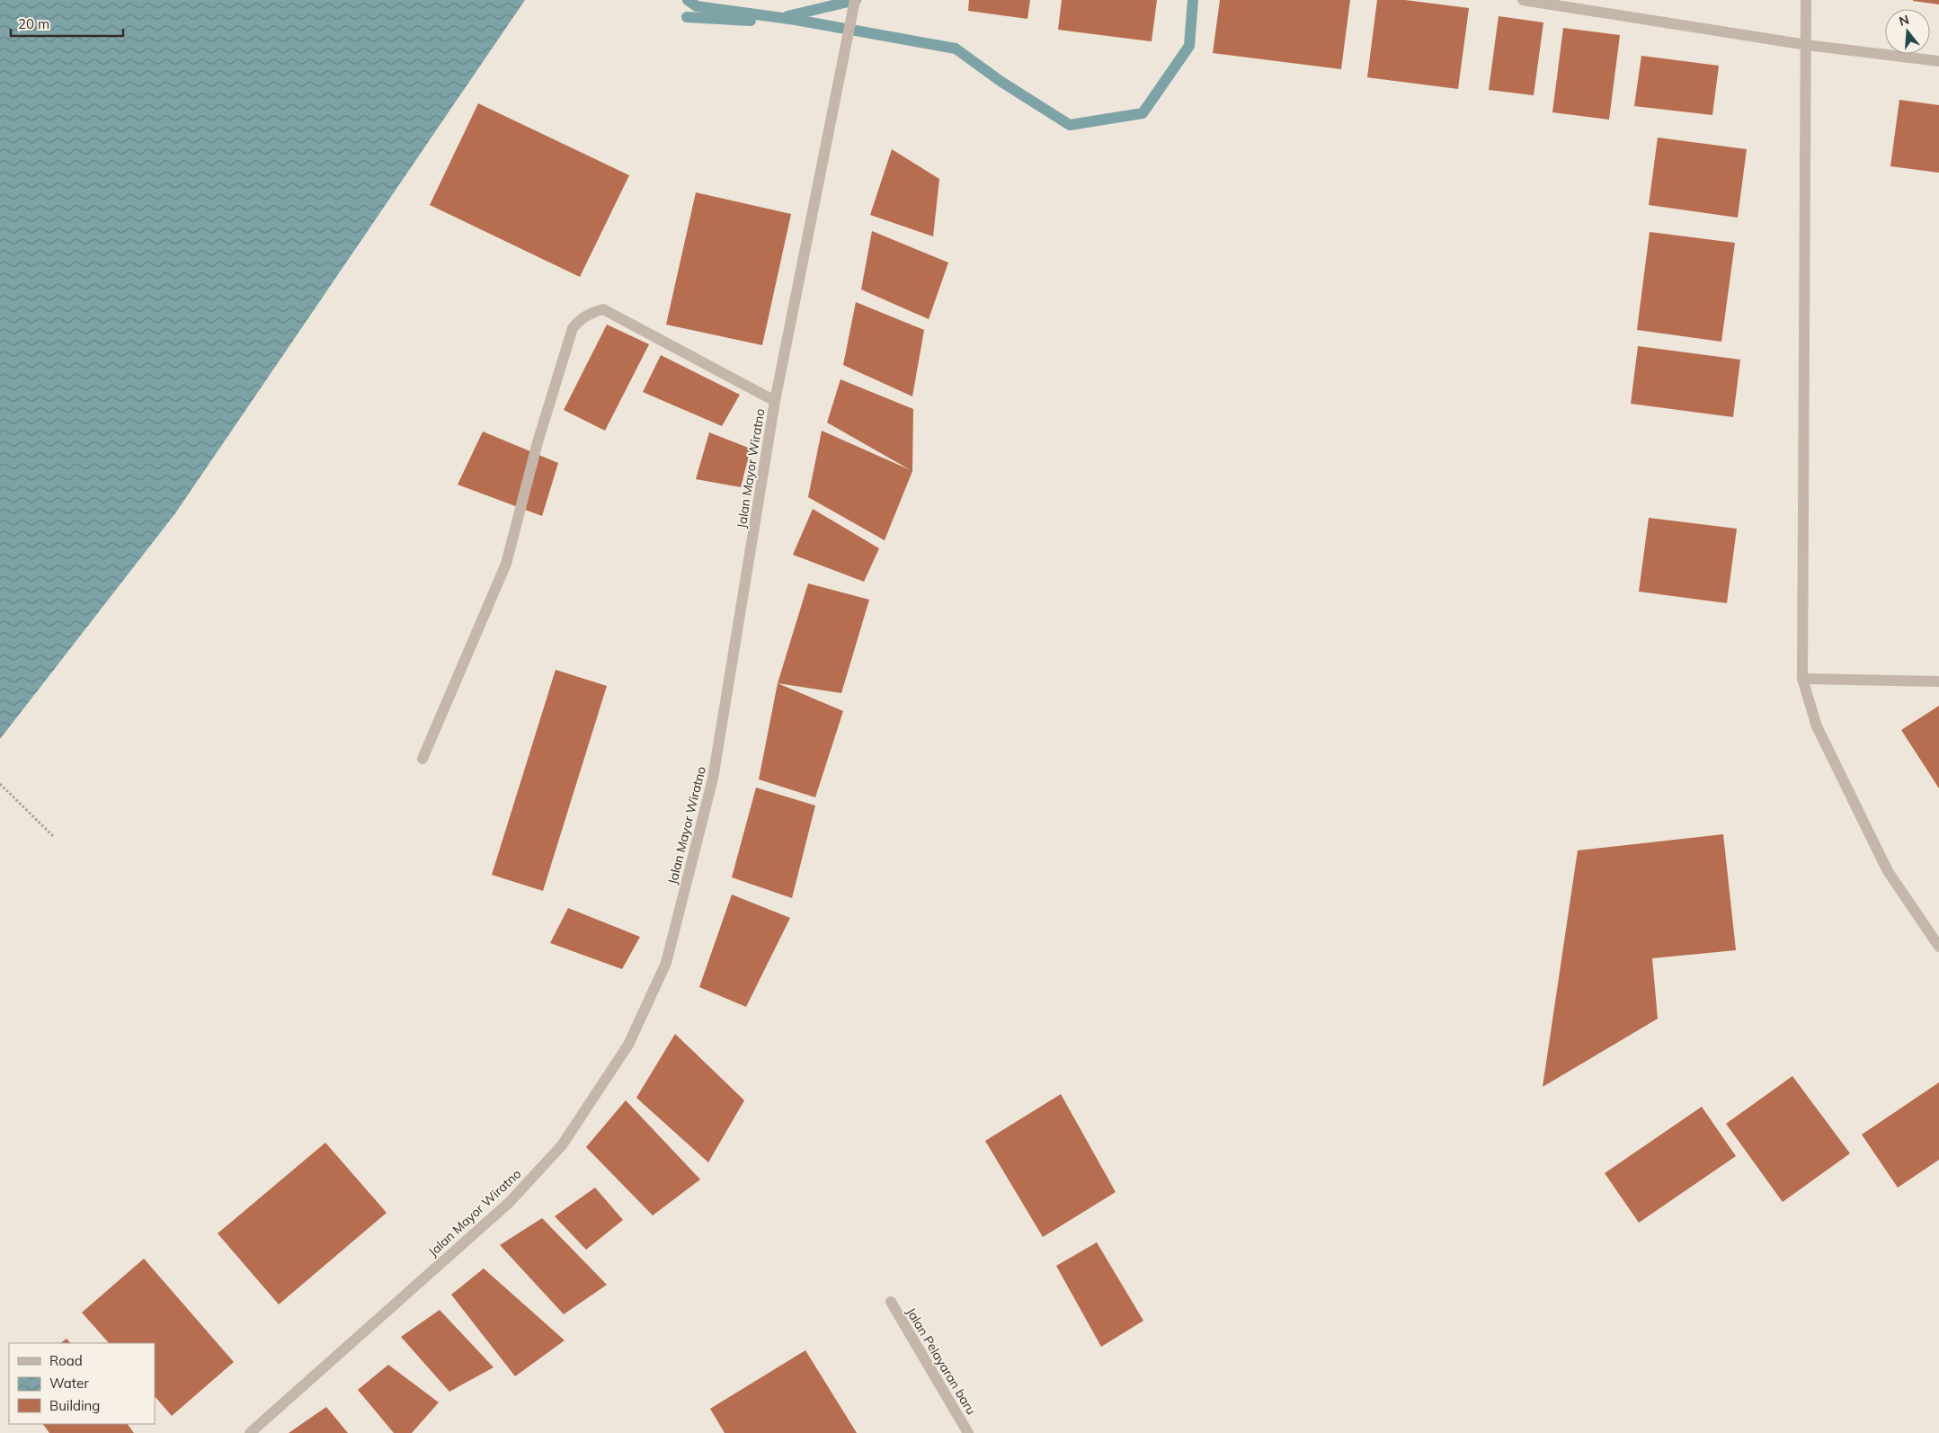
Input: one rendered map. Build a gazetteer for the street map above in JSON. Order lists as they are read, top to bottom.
{
  "streets": {
    "street": ["Jalan Mayor Wiratno", "Jalan Pelayaran baru"]
  },
  "legend": ["Road", "Water", "Building"],
  "scale_bar": "20 m",
  "north": "top"
}
